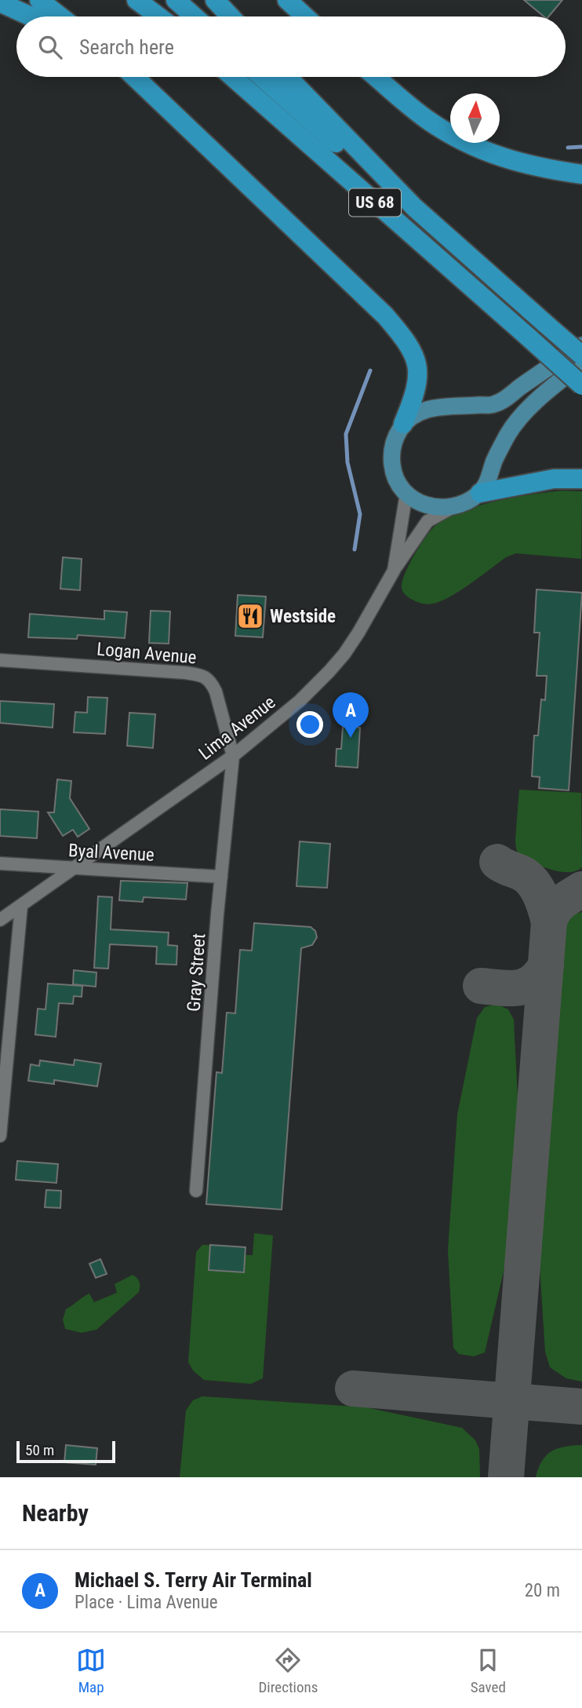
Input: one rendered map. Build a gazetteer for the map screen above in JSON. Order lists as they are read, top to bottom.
{
  "streets": {
    "highway": ["US 68"],
    "street": [
      "Logan Avenue",
      "Lima Avenue",
      "Byal Avenue",
      "Gray Street"
    ]
  },
  "crossings": [
    ["Logan Avenue", "Lima Avenue"],
    ["Logan Avenue", "Gray Street"],
    ["Lima Avenue", "Byal Avenue"],
    ["Lima Avenue", "Gray Street"],
    ["Byal Avenue", "Gray Street"]
  ],
  "places": {
    "restaurant": ["Westside"]
  },
  "scale_bar": "50 m",
  "north": "top",
  "page": {
    "search": "Search here",
    "pins": "A",
    "scale": "50 m",
    "heading": "Nearby",
    "list": [
      {
        "mark": "A",
        "name": "Michael S. Terry Air Terminal",
        "note": "Place · Lima Avenue",
        "value": "20 m"
      }
    ],
    "nav": ["Map", "Directions", "Saved"]
  }
}
